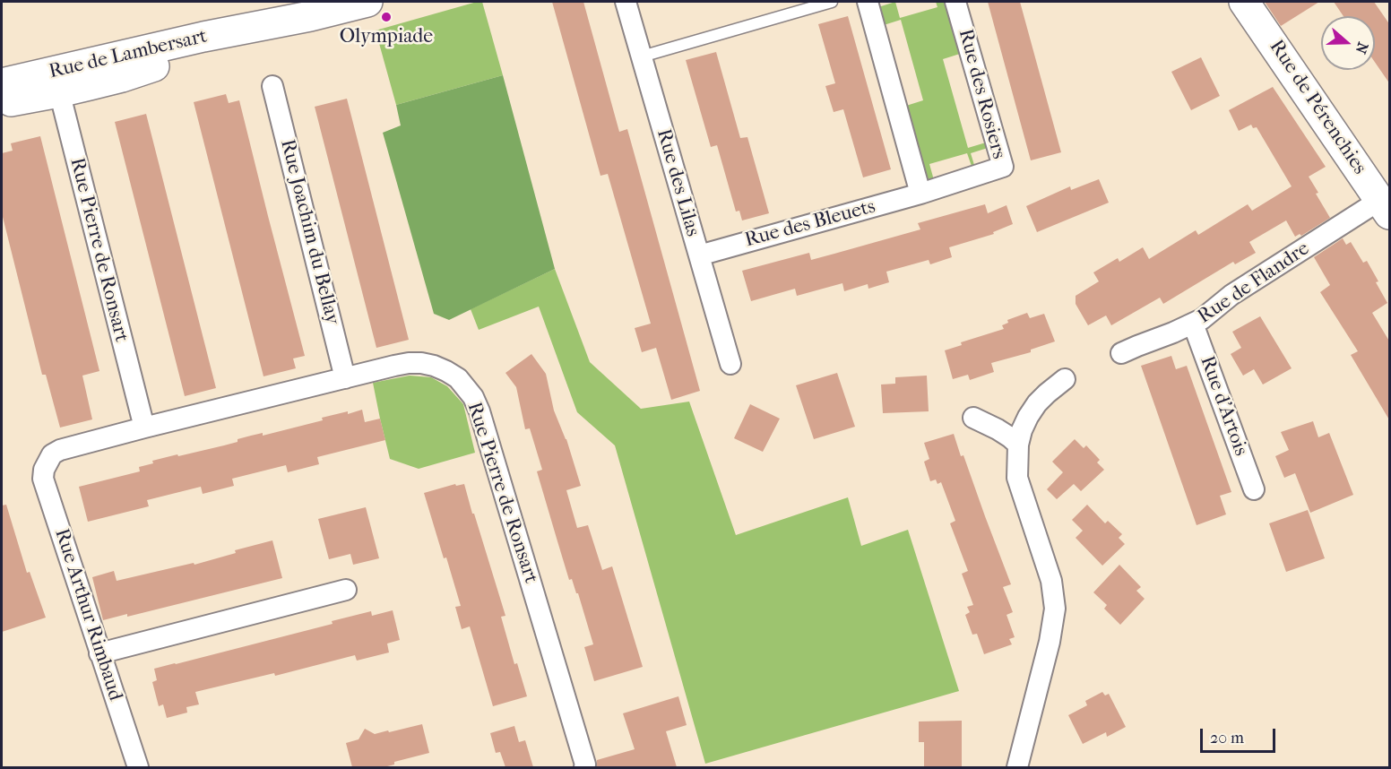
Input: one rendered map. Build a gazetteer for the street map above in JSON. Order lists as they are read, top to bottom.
{
  "streets": {
    "main road": ["Rue de Lambersart", "Rue de Pérenchies"],
    "street": [
      "Rue des Rosiers",
      "Rue des Lilas",
      "Rue des Bleuets",
      "Rue Joachim du Bellay",
      "Rue Pierre de Ronsart",
      "Rue de Flandre",
      "Rue d'Artois",
      "Rue Arthur Rimbaud"
    ]
  },
  "crossings": [
    ["Rue de Lambersart", "Rue Pierre de Ronsart"],
    ["Rue des Rosiers", "Rue des Bleuets"],
    ["Rue de Pérenchies", "Rue de Flandre"],
    ["Rue des Lilas", "Rue des Bleuets"],
    ["Rue Joachim du Bellay", "Rue Pierre de Ronsart"],
    ["Rue Pierre de Ronsart", "Rue Arthur Rimbaud"],
    ["Rue de Flandre", "Rue d'Artois"]
  ],
  "places": ["Olympiade"],
  "scale_bar": "20 m",
  "north": "right"
}
